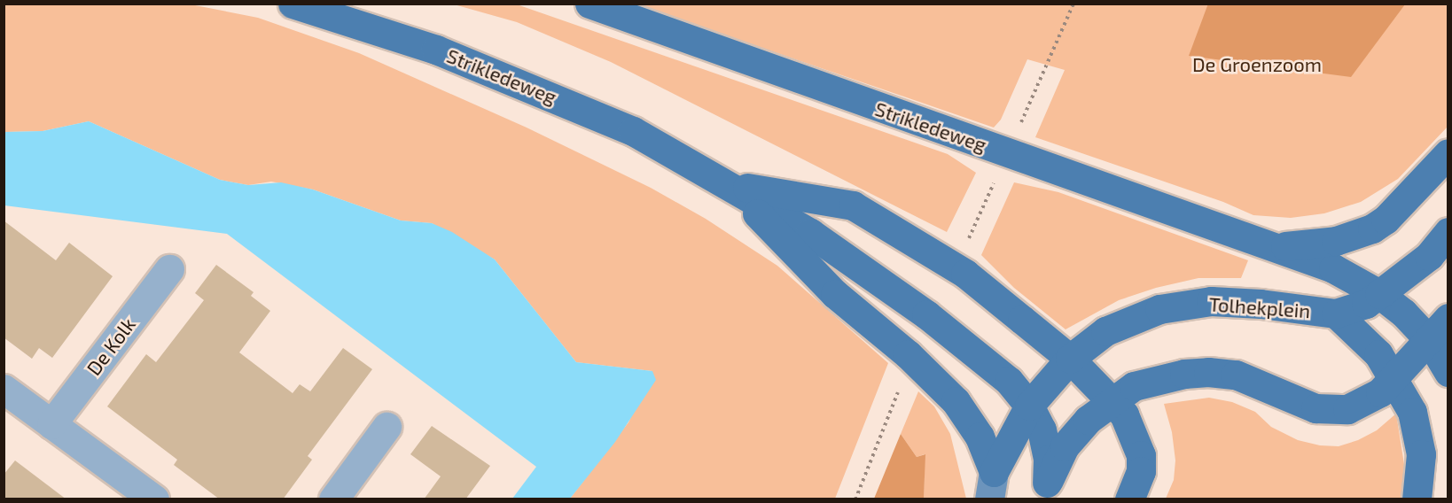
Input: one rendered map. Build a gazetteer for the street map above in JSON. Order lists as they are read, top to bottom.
{
  "streets": {
    "main road": ["Strikledeweg", "Tolhekplein"],
    "street": ["De Kolk"]
  },
  "crossings": [
    ["Strikledeweg", "Tolhekplein"]
  ],
  "parks": ["De Groenzoom"]
}
